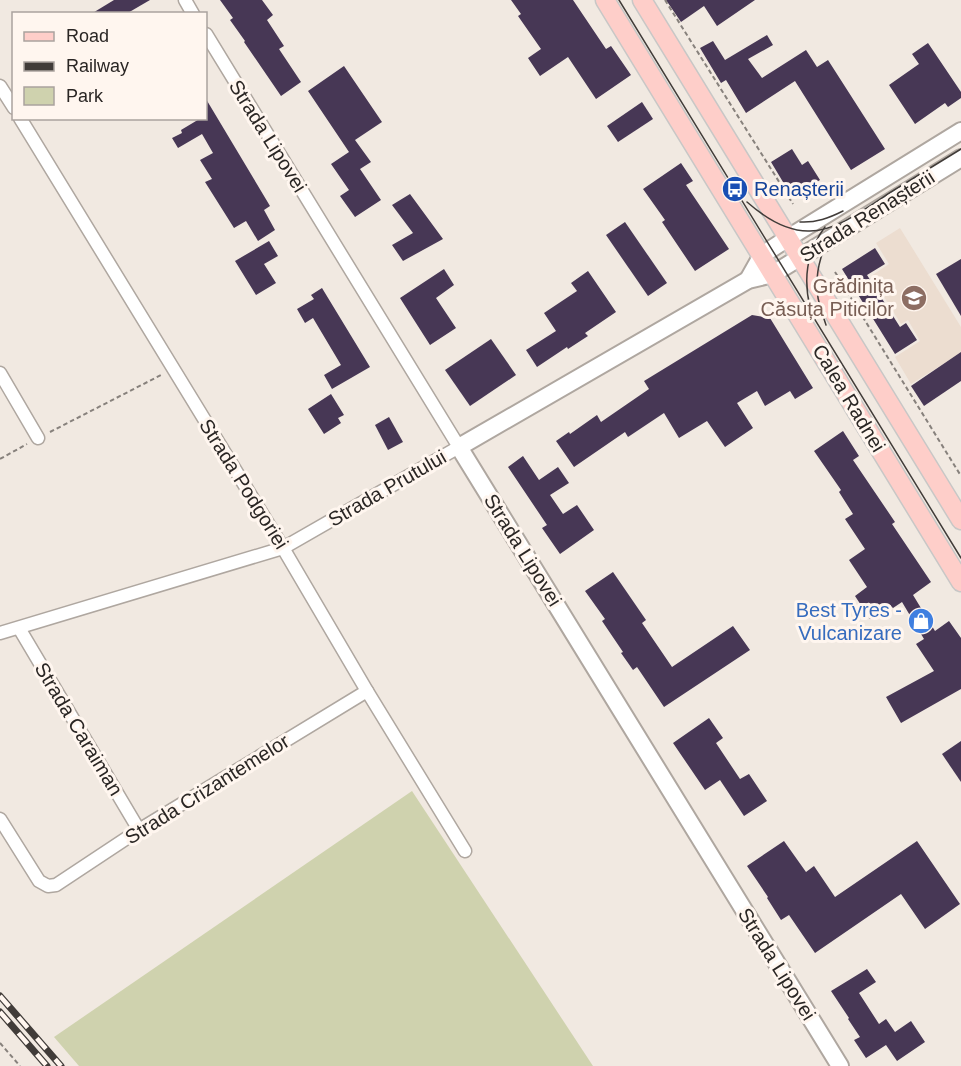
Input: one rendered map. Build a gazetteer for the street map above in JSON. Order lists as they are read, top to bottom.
{
  "streets": {
    "main road": ["Calea Radnei"],
    "street": [
      "Strada Lipovei",
      "Strada Renașterii",
      "Strada Podgoriei",
      "Strada Prutului",
      "Strada Caraiman",
      "Strada Crizantemelor"
    ]
  },
  "crossings": [
    ["Strada Lipovei", "Strada Prutului"],
    ["Strada Renașterii", "Calea Radnei"],
    ["Strada Renașterii", "Strada Prutului"],
    ["Calea Radnei", "Strada Prutului"],
    ["Strada Podgoriei", "Strada Prutului"],
    ["Strada Podgoriei", "Strada Crizantemelor"],
    ["Strada Prutului", "Strada Caraiman"],
    ["Strada Caraiman", "Strada Crizantemelor"]
  ],
  "places": {
    "bus stop": ["Renașterii"],
    "school or university": ["Grădinița Căsuța Piticilor"],
    "shop": ["Best Tyres - Vulcanizare"]
  },
  "legend": ["Road", "Railway", "Park"]
}
